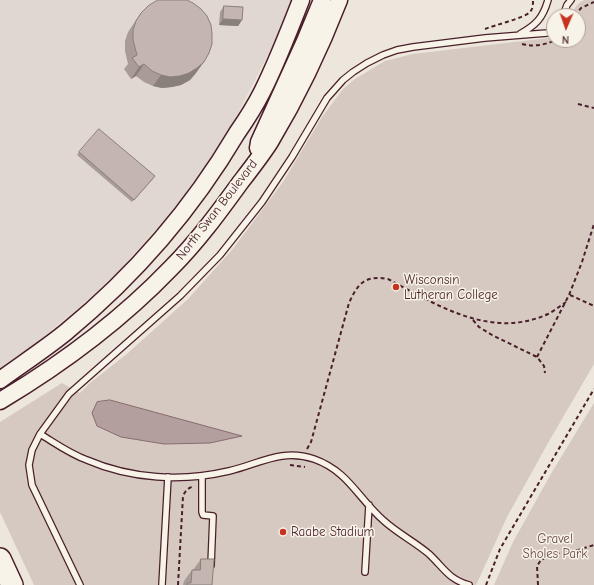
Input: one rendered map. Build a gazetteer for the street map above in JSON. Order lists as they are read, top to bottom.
{
  "streets": {
    "main road": ["North Swan Boulevard"]
  },
  "parks": ["Gravel Sholes Park"],
  "places": ["Wisconsin Lutheran College", "Raabe Stadium"],
  "north": "bottom"
}
